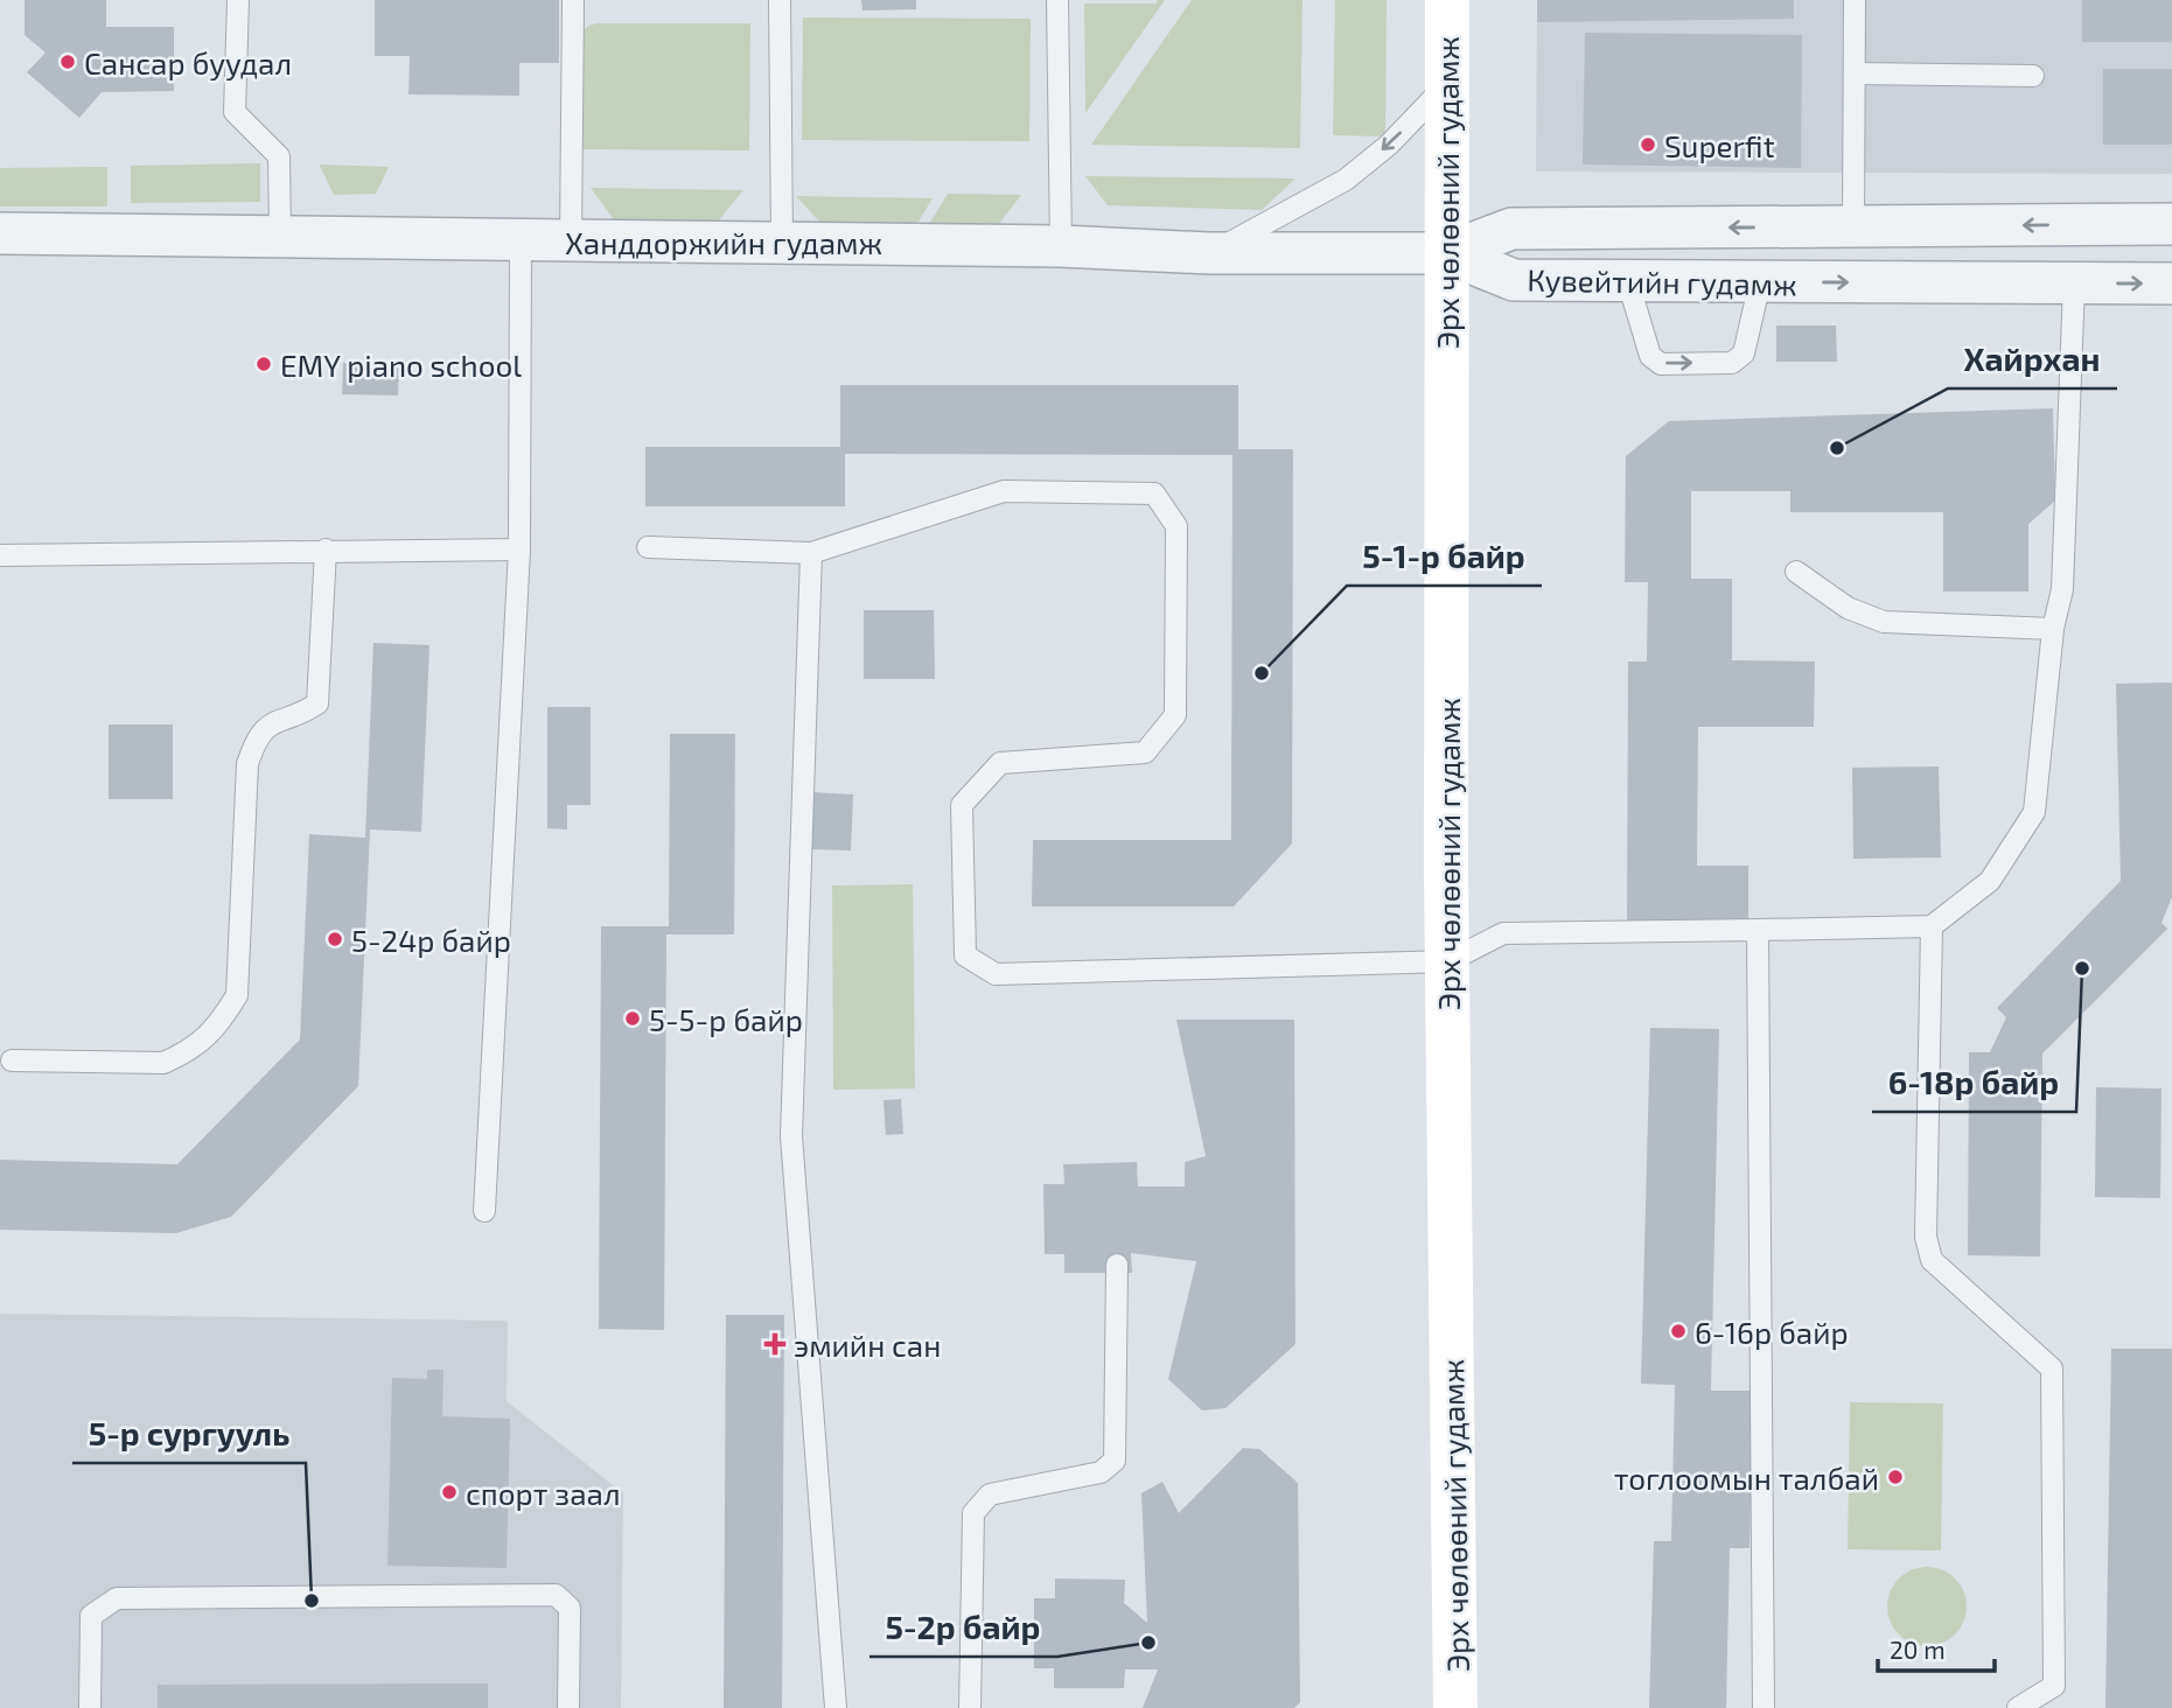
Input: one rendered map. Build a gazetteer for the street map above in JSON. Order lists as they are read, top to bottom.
{
  "streets": {
    "main road": ["Эрх чөлөөний гудамж"],
    "street": ["Ханддоржийн гудамж", "Кувейтийн гудамж"]
  },
  "crossings": [
    ["Эрх чөлөөний гудамж", "Ханддоржийн гудамж"],
    ["Эрх чөлөөний гудамж", "Кувейтийн гудамж"],
    ["Ханддоржийн гудамж", "Кувейтийн гудамж"]
  ],
  "places": {
    "other": [
      "Сансар буудал",
      "Superfit",
      "EMY piano school",
      "Хайрхан",
      "5-1-р байр",
      "5-24р байр",
      "6-18р байр",
      "5-5-р байр",
      "6-16р байр",
      "тоглоомын талбай",
      "спорт заал",
      "5-р сургууль",
      "5-2р байр"
    ],
    "health": ["эмийн сан"]
  },
  "scale_bar": "20 m"
}
